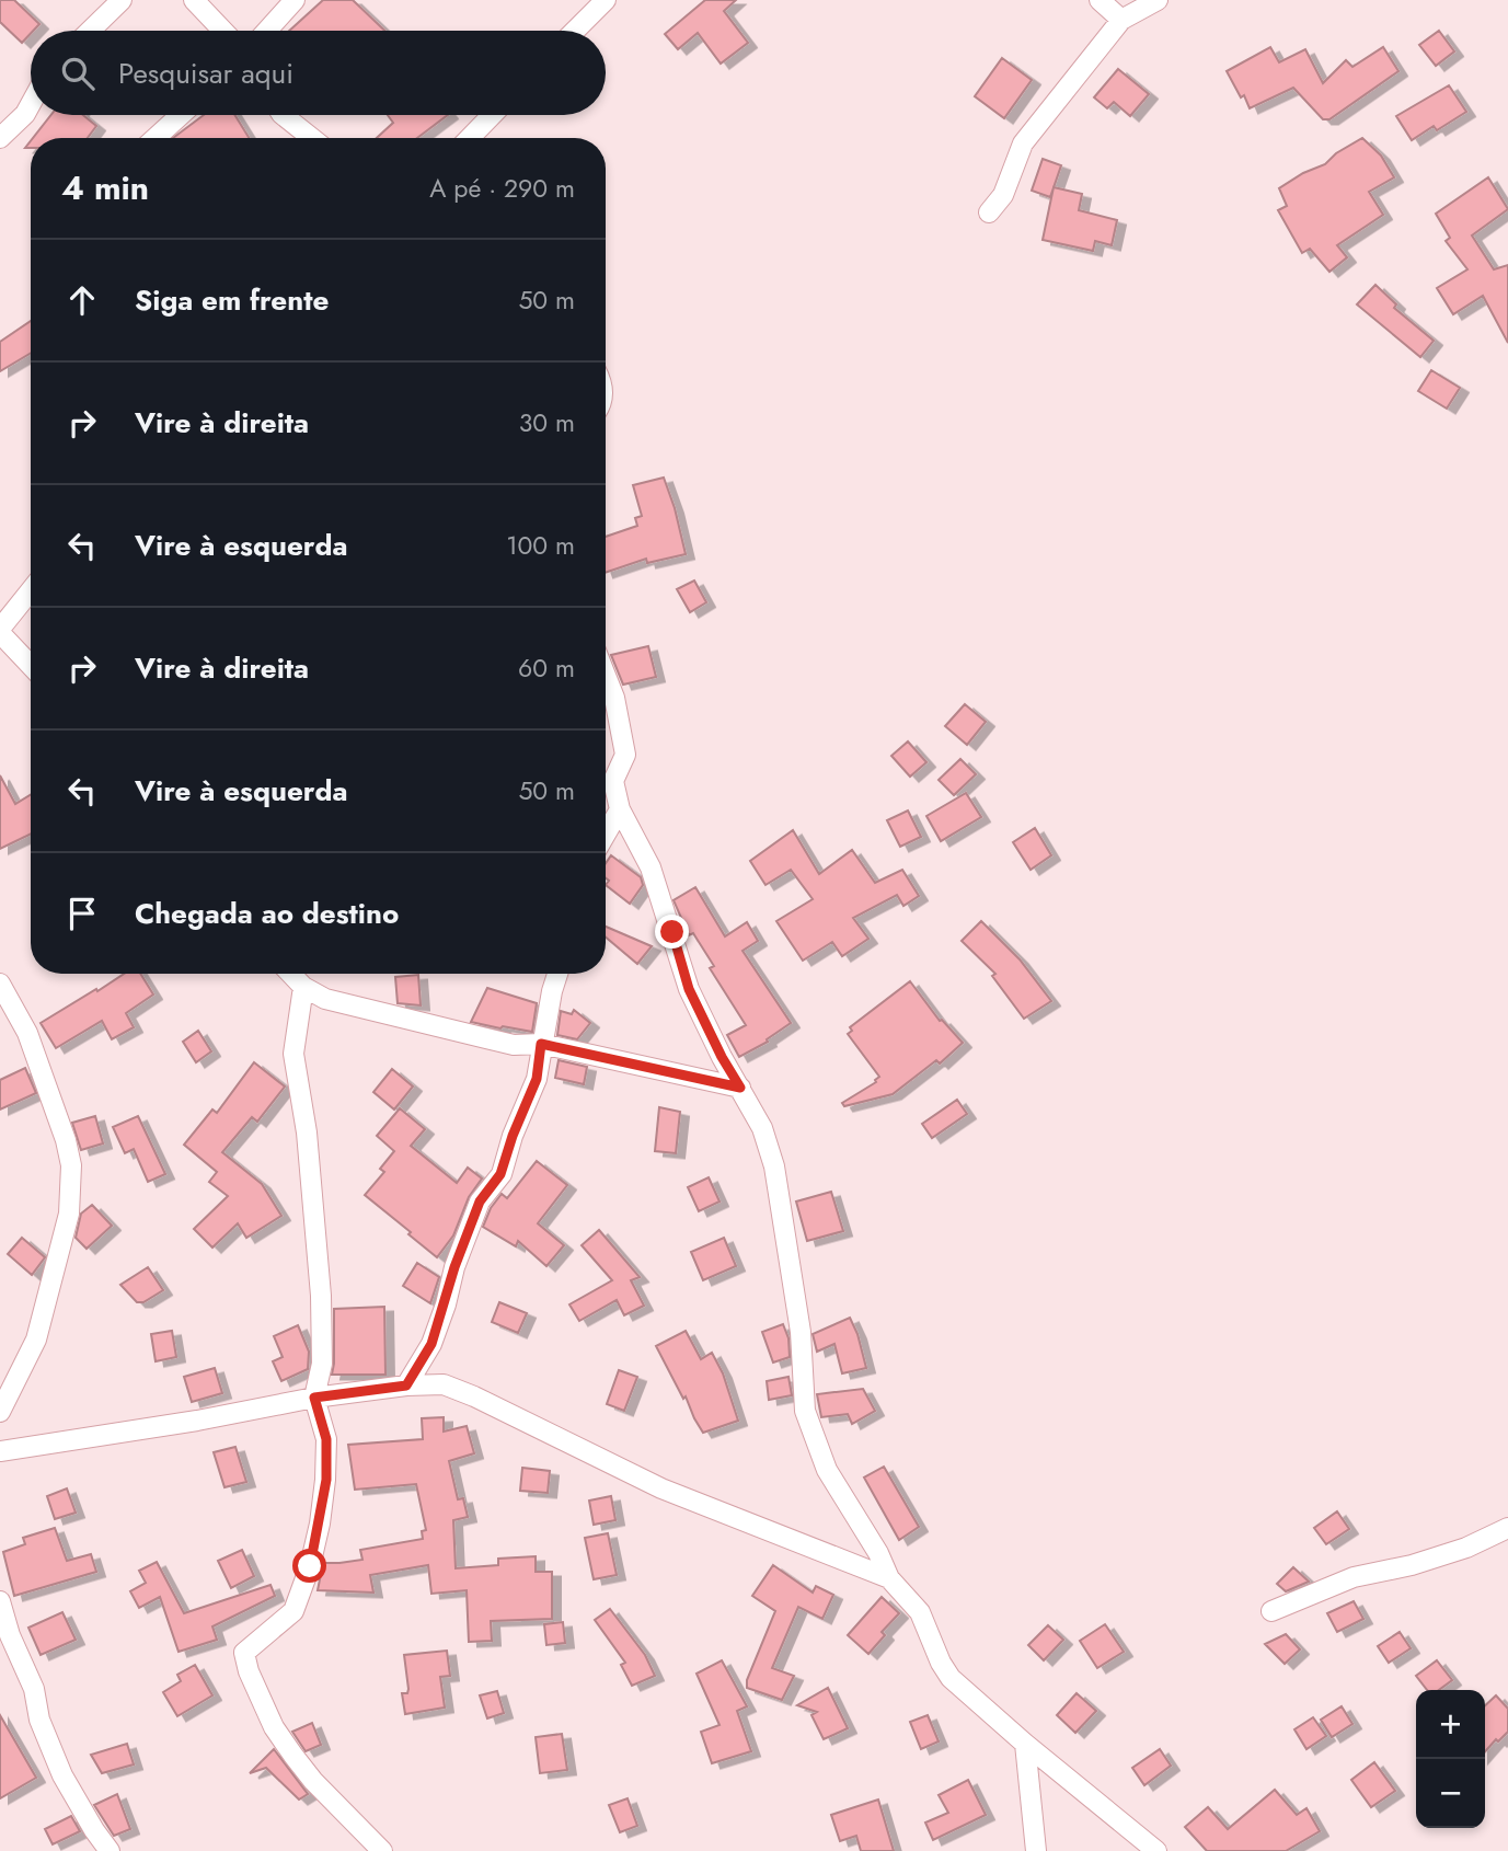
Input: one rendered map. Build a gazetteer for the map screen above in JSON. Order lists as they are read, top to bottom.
{
  "page": {
    "search": "Pesquisar aqui",
    "heading": ["4 min", "A pé · 290 m"],
    "list": [
      ["Siga em frente", "50 m"],
      ["Vire à direita", "30 m"],
      ["Vire à esquerda", "100 m"],
      ["Vire à direita", "60 m"],
      ["Vire à esquerda", "50 m"],
      "Chegada ao destino"
    ],
    "map_buttons": ["+", "−"]
  }
}
